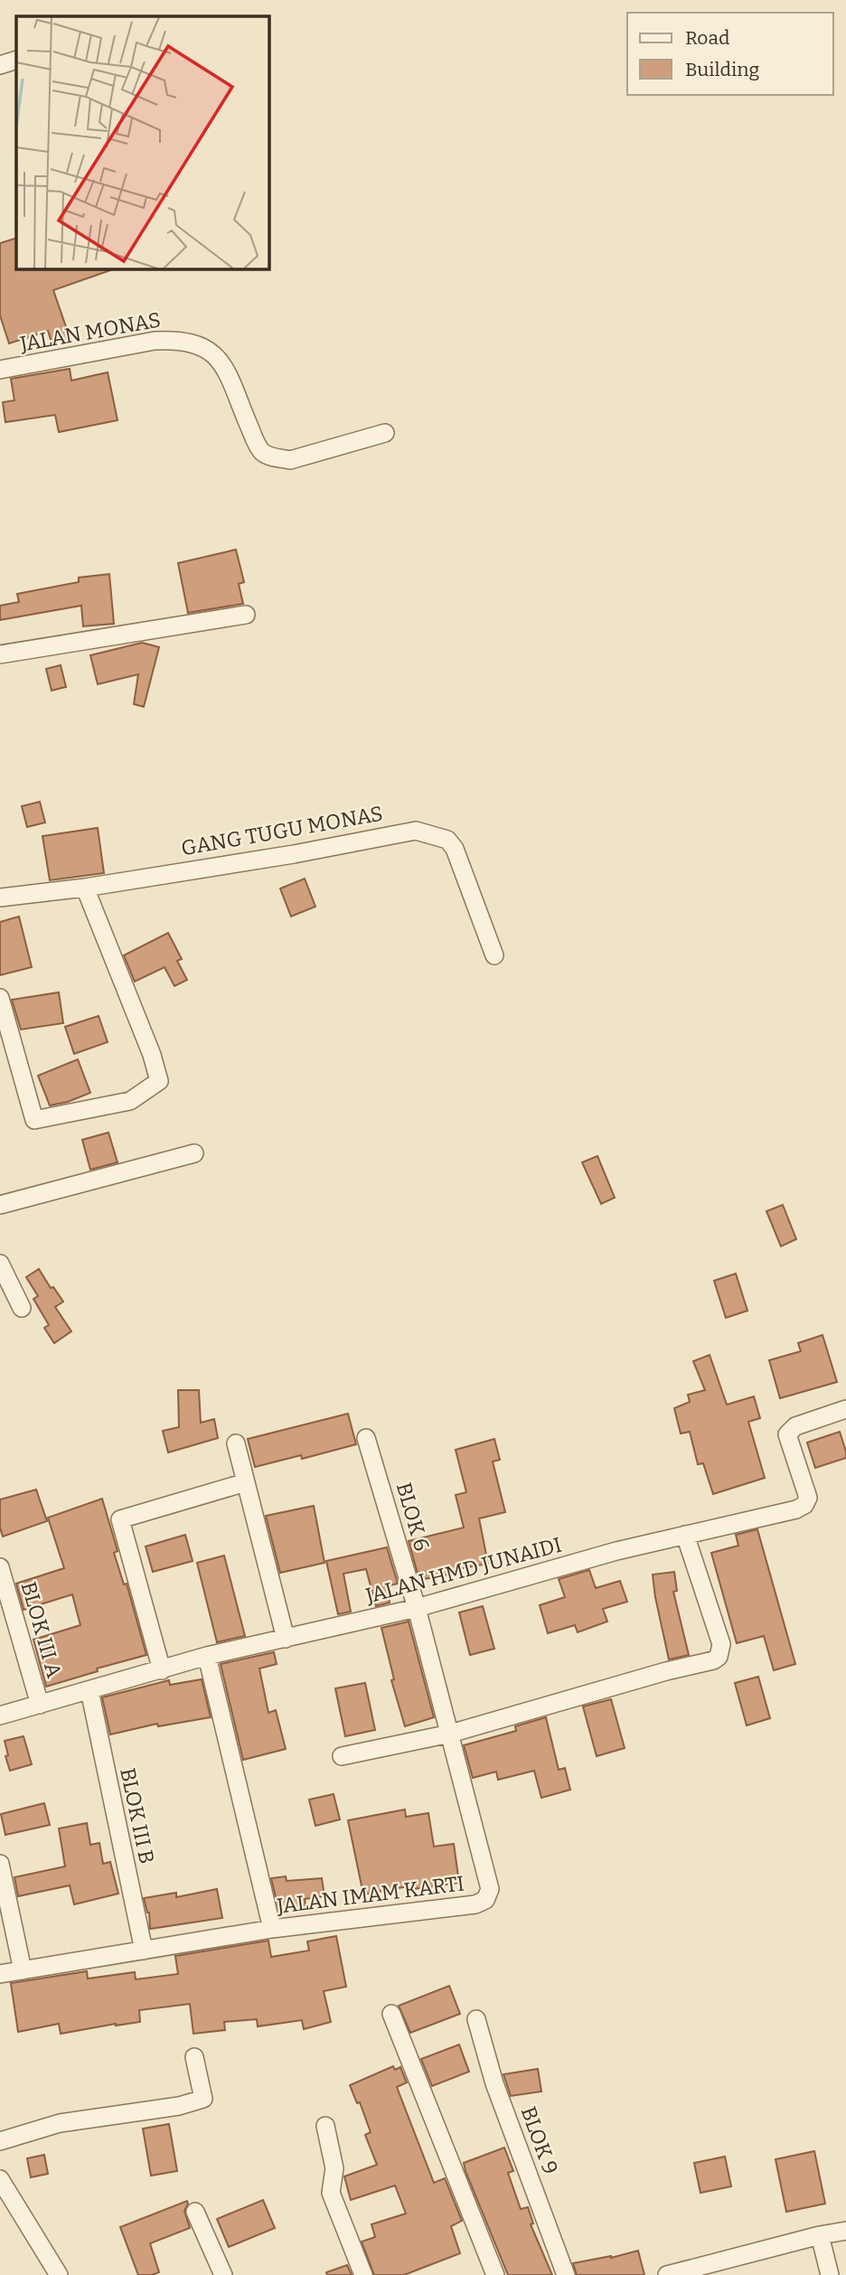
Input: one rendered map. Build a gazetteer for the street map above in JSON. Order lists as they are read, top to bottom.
{
  "streets": {
    "street": [
      "JALAN MONAS",
      "GANG TUGU MONAS",
      "BLOK 6",
      "JALAN HMD JUNAIDI",
      "BLOK III A",
      "BLOK III B",
      "JALAN IMAM KARTI",
      "BLOK 9"
    ]
  },
  "crossings": [
    ["BLOK 6", "JALAN HMD JUNAIDI"],
    ["BLOK 6", "JALAN IMAM KARTI"],
    ["JALAN HMD JUNAIDI", "BLOK III A"],
    ["JALAN HMD JUNAIDI", "BLOK III B"],
    ["JALAN HMD JUNAIDI", "JALAN IMAM KARTI"],
    ["BLOK III B", "JALAN IMAM KARTI"]
  ],
  "legend": ["Road", "Building"]
}
